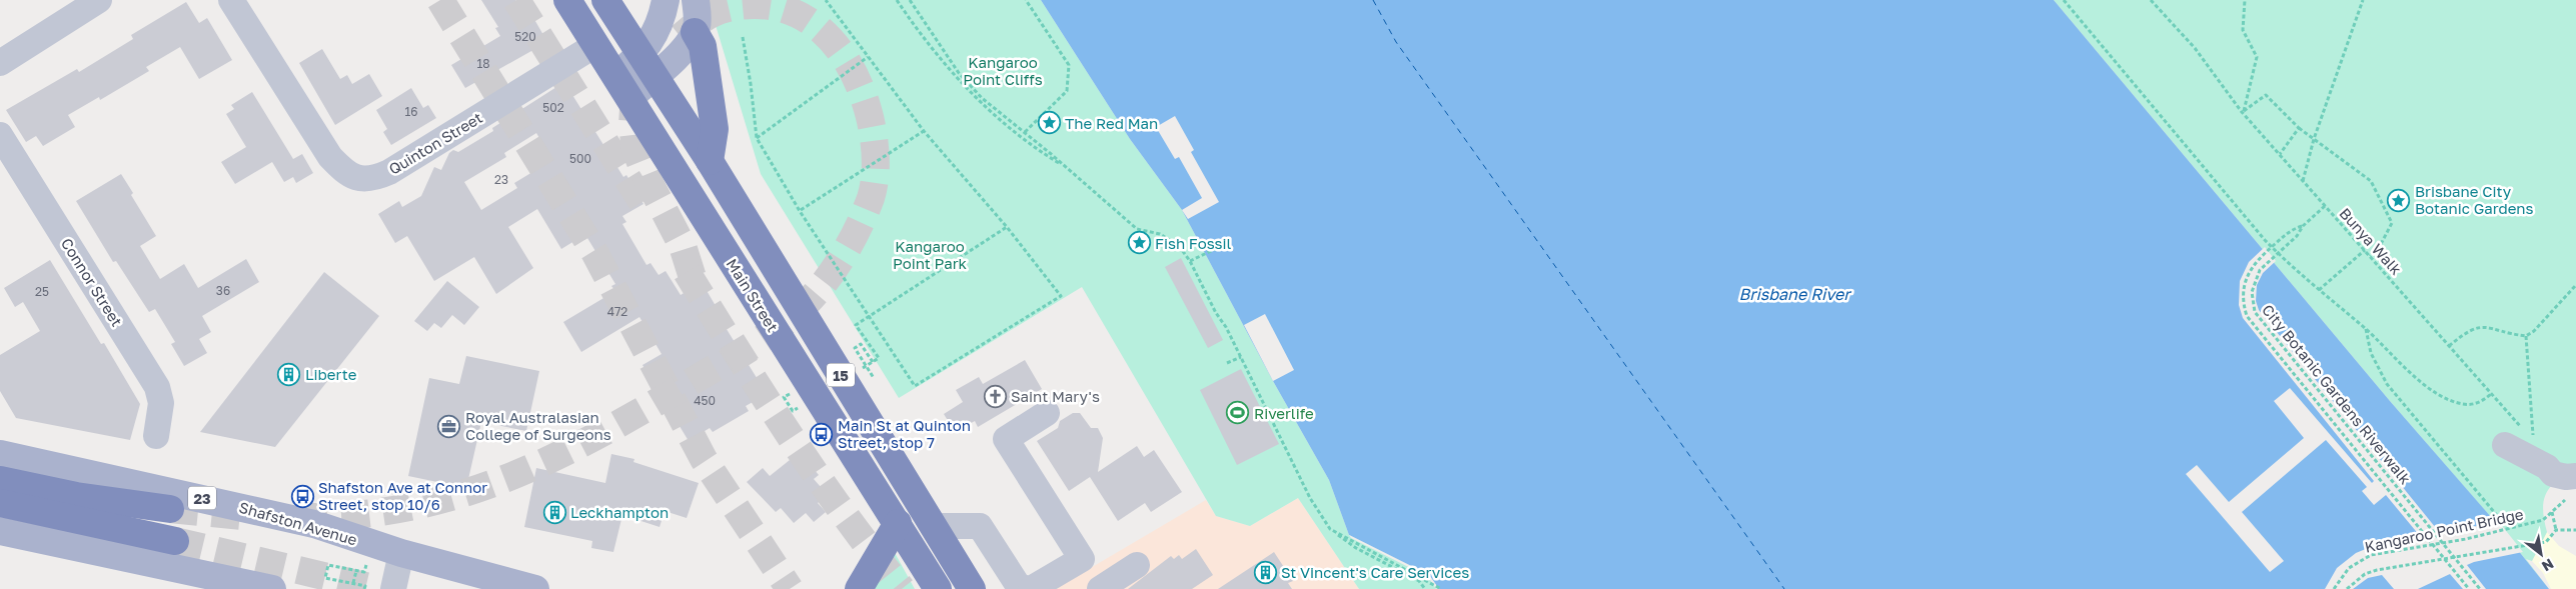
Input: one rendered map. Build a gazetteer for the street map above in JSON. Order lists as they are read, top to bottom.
{
  "streets": {
    "highway": ["Main Street", "15"],
    "main road": ["23", "Shafston Avenue"],
    "street": ["Quinton Street", "Connor Street"],
    "path": ["Bunya Walk", "City Botanic Gardens Riverwalk", "Kangaroo Point Bridge"]
  },
  "crossings": [
    ["Quinton Street", "Main Street"]
  ],
  "water": ["Brisbane River"],
  "parks": ["Kangaroo Point Cliffs", "Kangaroo Point Park"],
  "places": {
    "place": ["The Red Man", "Brisbane City Botanic Gardens", "Fish Fossil"],
    "building": ["Liberte", "Leckhampton", "St Vincent's Care Services"],
    "church": ["Saint Mary's"],
    "sports": ["Riverlife"],
    "office": ["Royal Australasian College of Surgeons"],
    "bus stop": ["Main St at Quinton Street, stop 7", "Shafston Ave at Connor Street, stop 10/6"]
  },
  "house_numbers": [
    "520",
    "18",
    "502",
    "16",
    "500",
    "23",
    "36",
    "25",
    "472",
    "450"
  ],
  "north": "bottom right"
}
